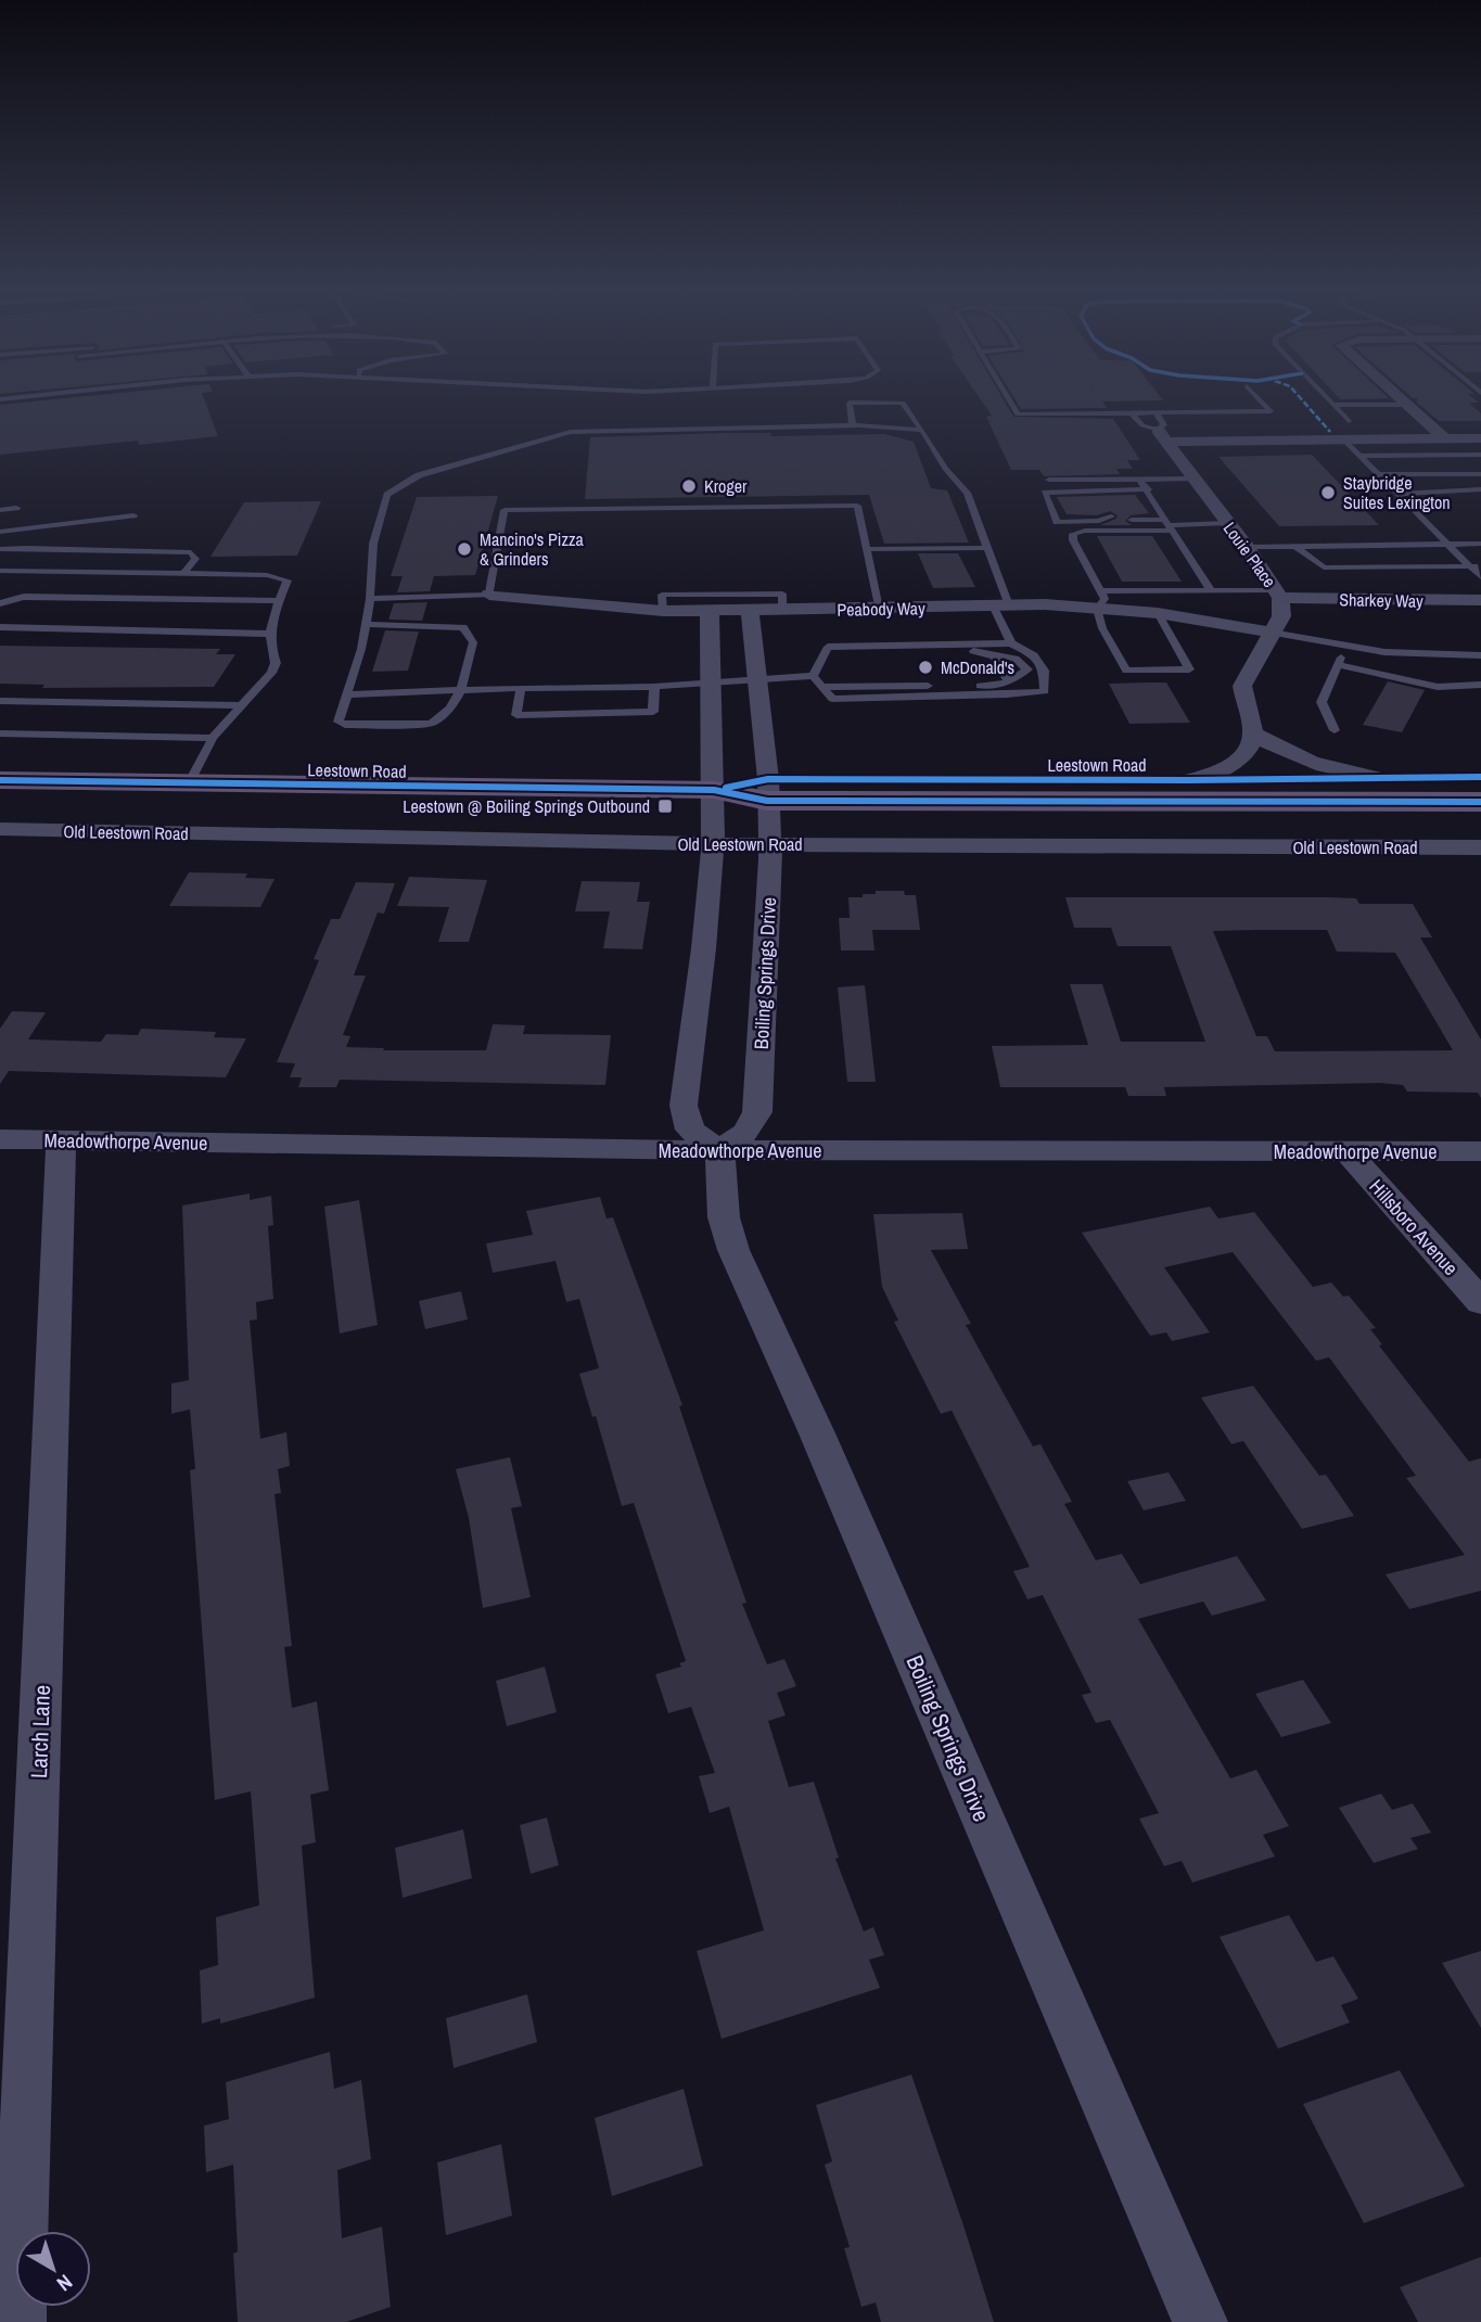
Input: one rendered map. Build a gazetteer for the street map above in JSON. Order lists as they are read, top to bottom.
{
  "streets": {
    "main road": ["Leestown Road"],
    "street": [
      "Louie Place",
      "Sharkey Way",
      "Peabody Way",
      "Old Leestown Road",
      "Boiling Springs Drive",
      "Meadowthorpe Avenue",
      "Hillsboro Avenue",
      "Larch Lane"
    ]
  },
  "crossings": [
    ["Louie Place", "Sharkey Way"],
    ["Louie Place", "Peabody Way"],
    ["Peabody Way", "Boiling Springs Drive"],
    ["Leestown Road", "Boiling Springs Drive"],
    ["Old Leestown Road", "Boiling Springs Drive"],
    ["Boiling Springs Drive", "Meadowthorpe Avenue"],
    ["Meadowthorpe Avenue", "Hillsboro Avenue"],
    ["Meadowthorpe Avenue", "Larch Lane"]
  ],
  "places": {
    "other": [
      "Kroger",
      "Staybridge Suites Lexington",
      "Mancino's Pizza & Grinders",
      "McDonald's"
    ],
    "transit": ["Leestown @ Boiling Springs Outbound"]
  },
  "north": "bottom right"
}
